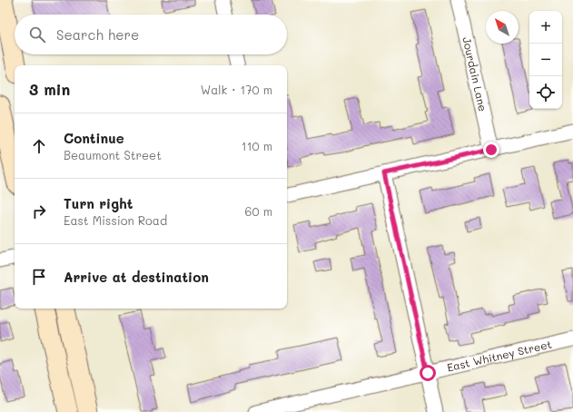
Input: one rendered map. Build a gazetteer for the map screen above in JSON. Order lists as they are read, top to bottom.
{
  "streets": {
    "street": ["Jourdain Lane", "East Whitney Street"]
  },
  "north": "top left",
  "page": {
    "map_buttons": ["+", "−"],
    "search": "Search here",
    "heading": ["3 min", "Walk · 170 m"],
    "list": [
      ["Continue", "Beaumont Street", "110 m"],
      ["Turn right", "East Mission Road", "60 m"],
      "Arrive at destination"
    ]
  }
}
